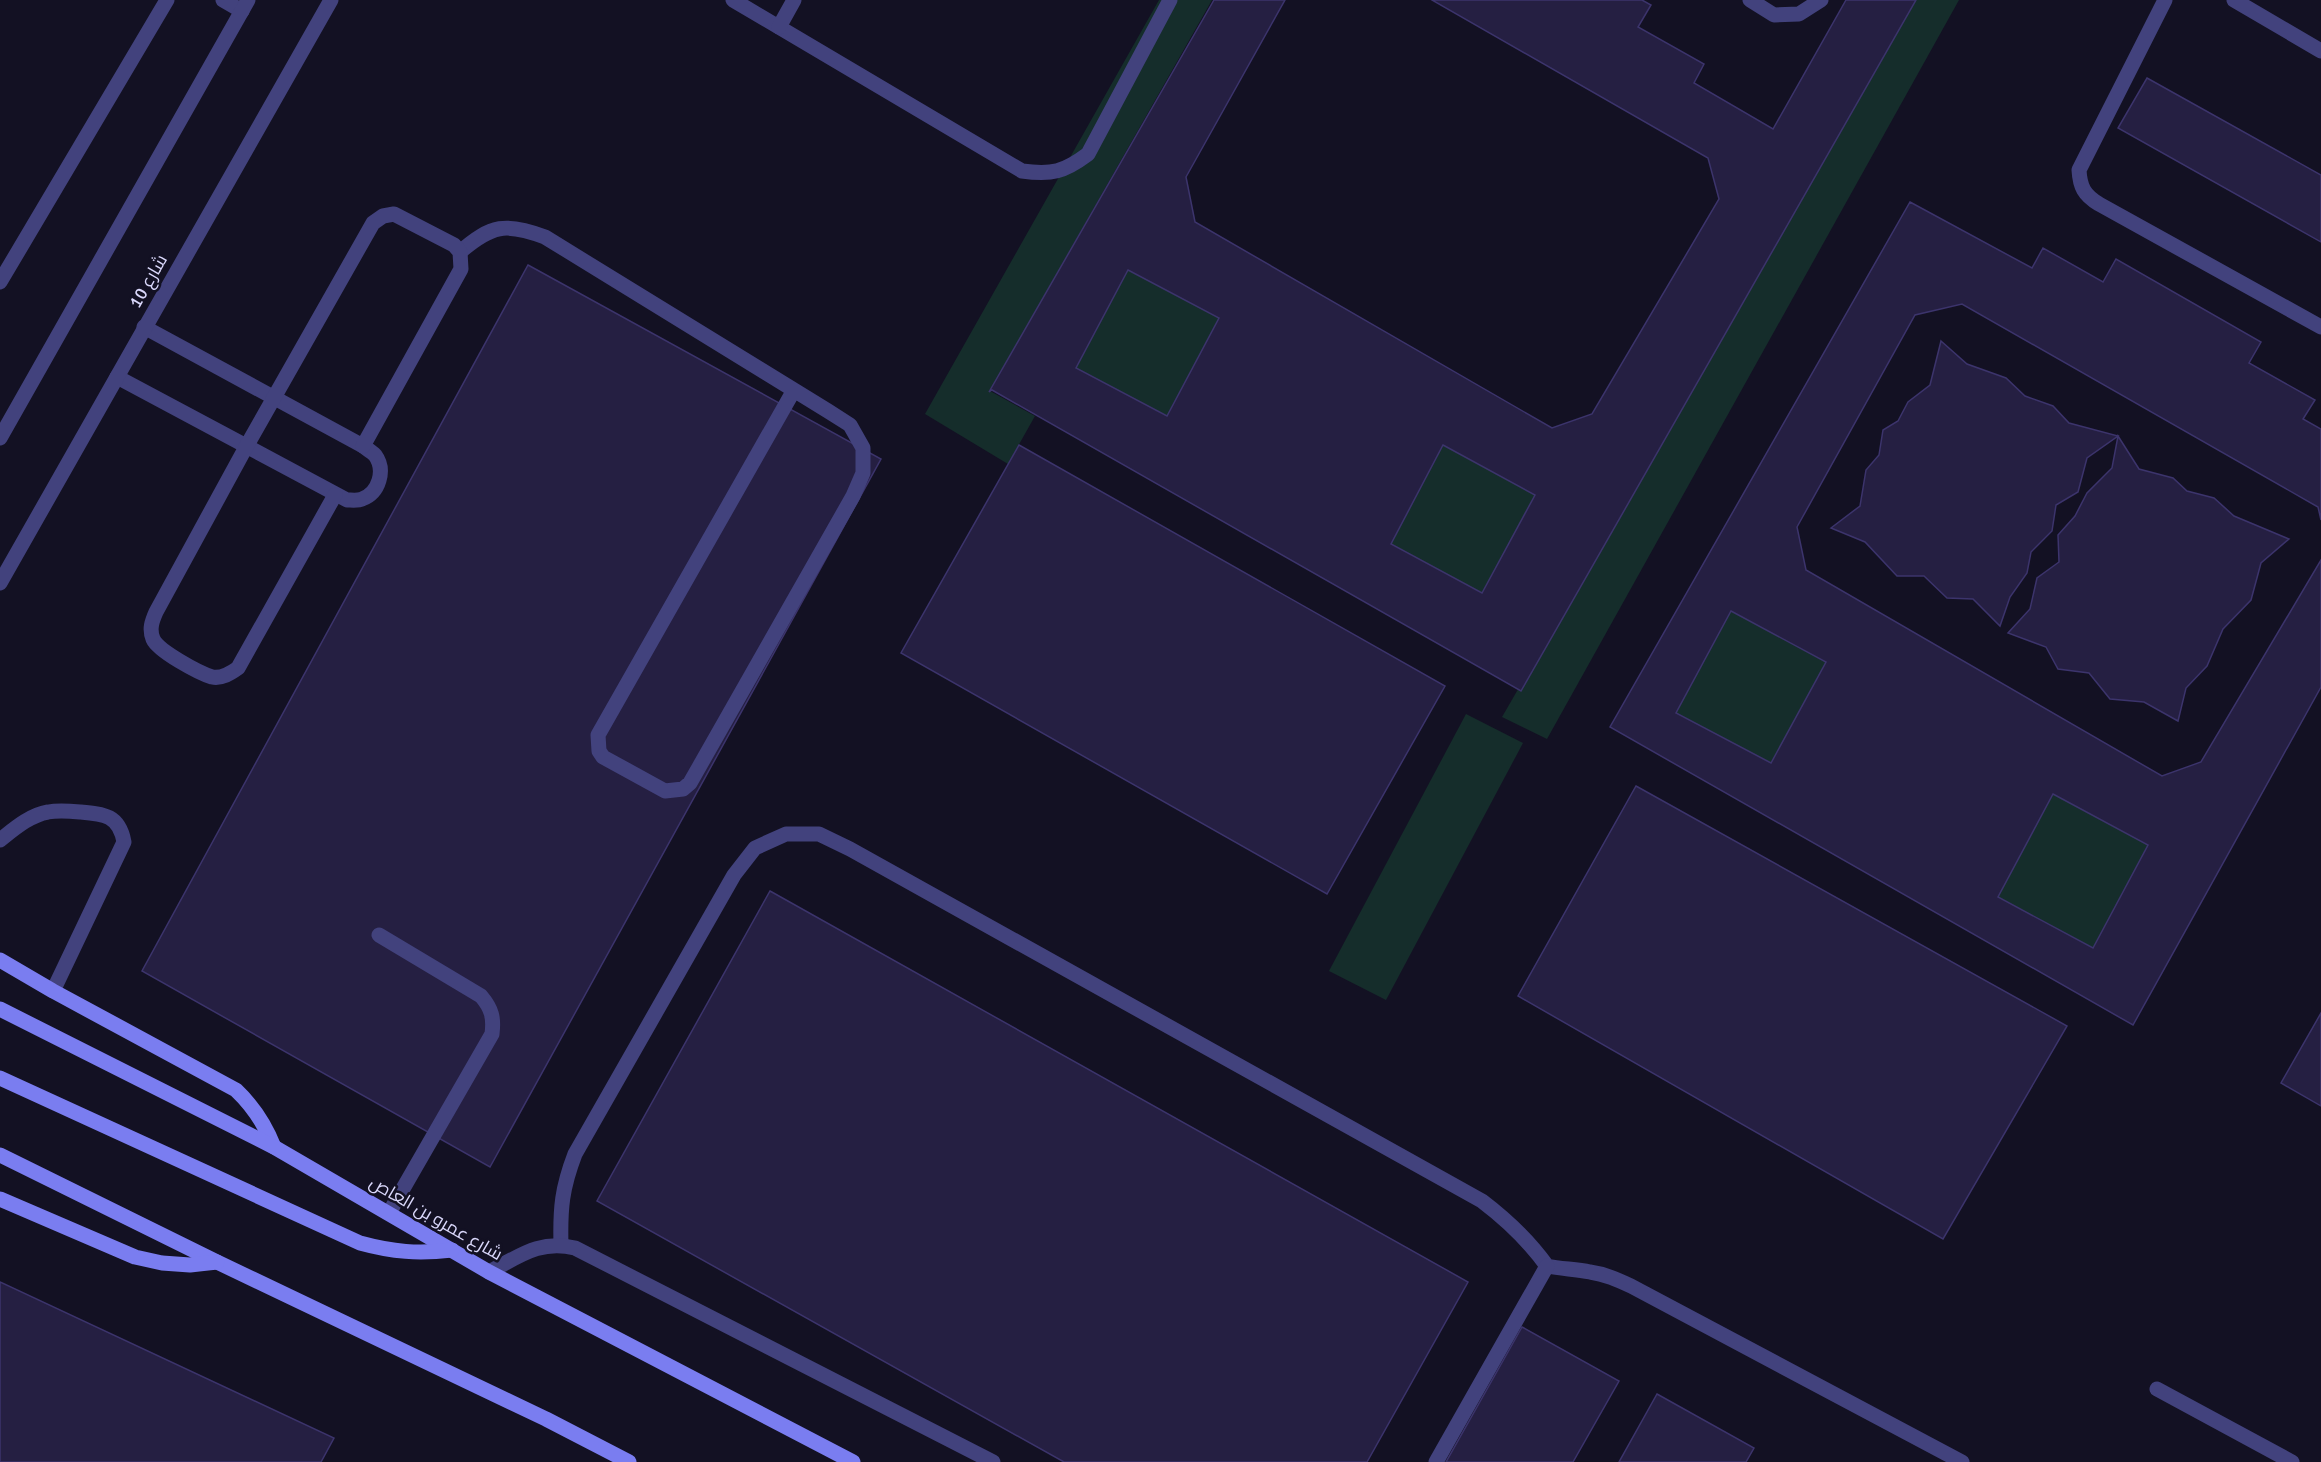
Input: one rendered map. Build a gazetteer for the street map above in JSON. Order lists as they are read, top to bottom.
{
  "streets": {
    "main road": ["شارع عمرو بن العاص"],
    "street": ["شارع 10"]
  }
}
